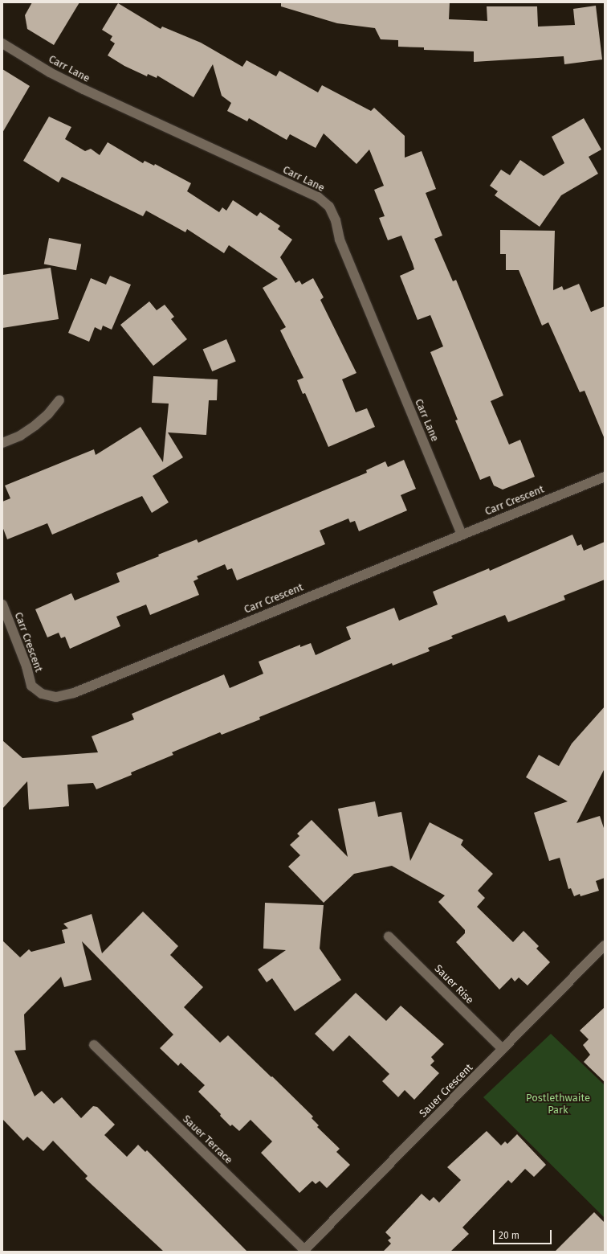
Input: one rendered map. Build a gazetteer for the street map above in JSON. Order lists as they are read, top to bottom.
{
  "streets": {
    "street": [
      "Carr Lane",
      "Carr Crescent",
      "Sauer Rise",
      "Sauer Crescent",
      "Sauer Terrace"
    ]
  },
  "crossings": [
    ["Carr Lane", "Carr Crescent"],
    ["Sauer Rise", "Sauer Crescent"],
    ["Sauer Crescent", "Sauer Terrace"]
  ],
  "parks": ["Postlethwaite Park"],
  "scale_bar": "20 m"
}
